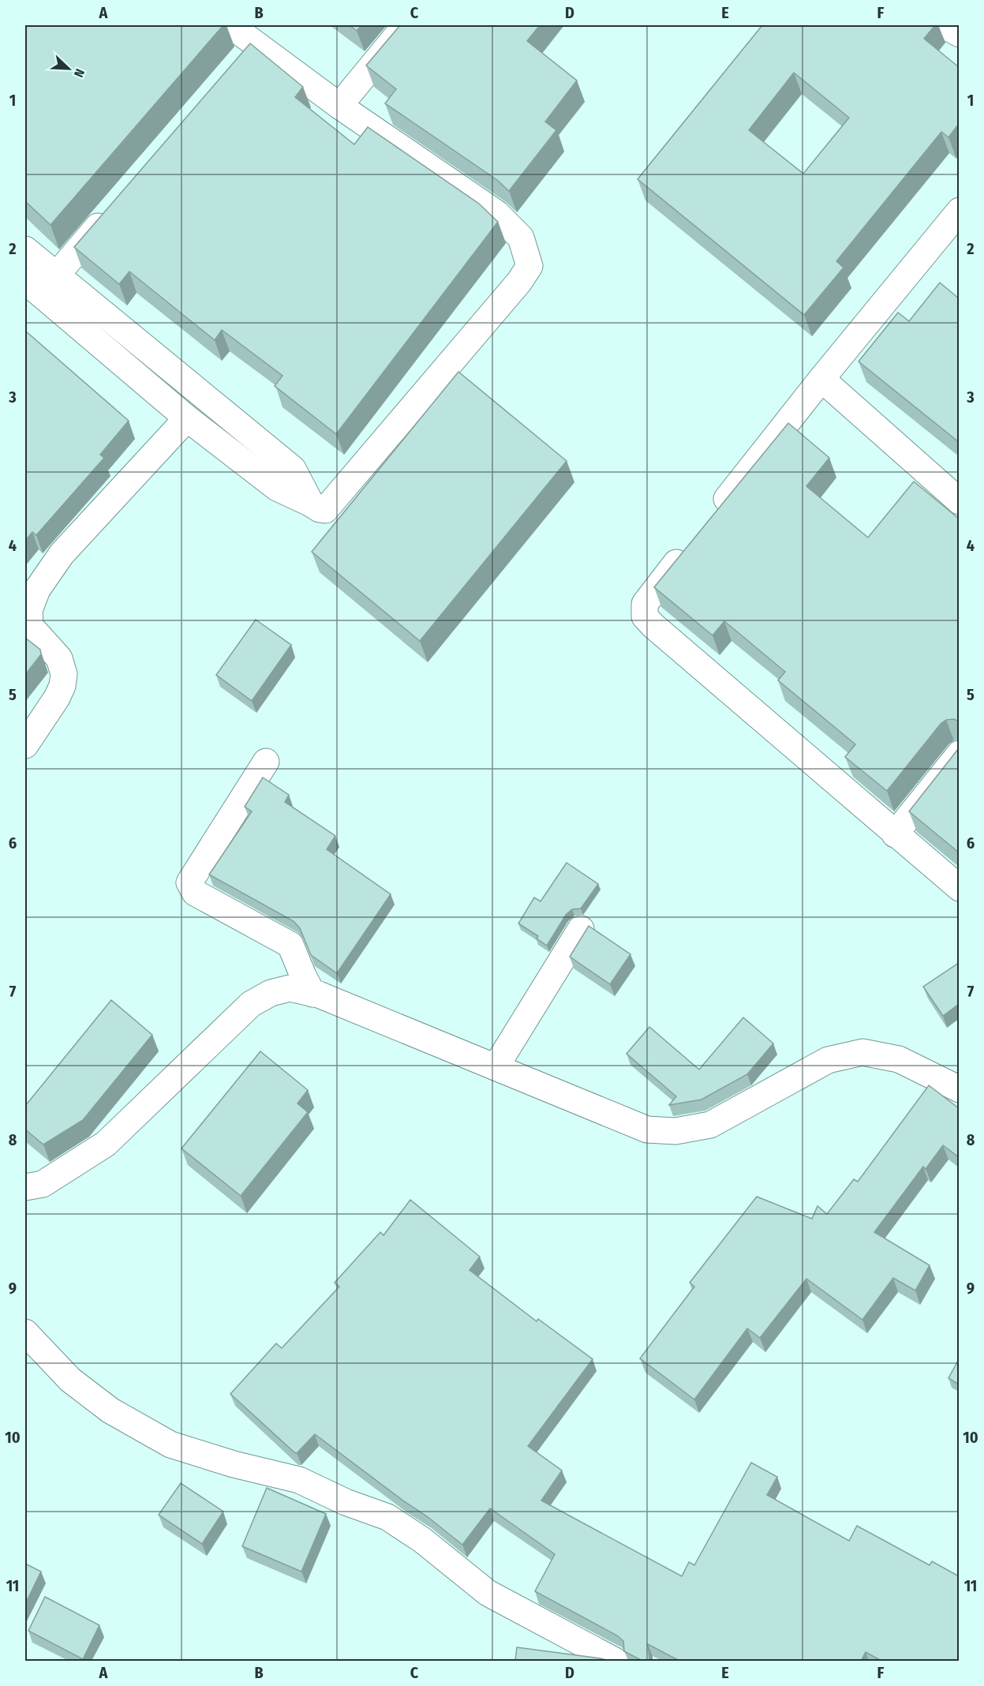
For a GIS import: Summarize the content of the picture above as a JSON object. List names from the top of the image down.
{
  "north": "bottom right",
  "grid": {
    "columns": [
      "A",
      "B",
      "C",
      "D",
      "E",
      "F"
    ],
    "rows": [
      "1",
      "2",
      "3",
      "4",
      "5",
      "6",
      "7",
      "8",
      "9",
      "10",
      "11"
    ]
  }
}
